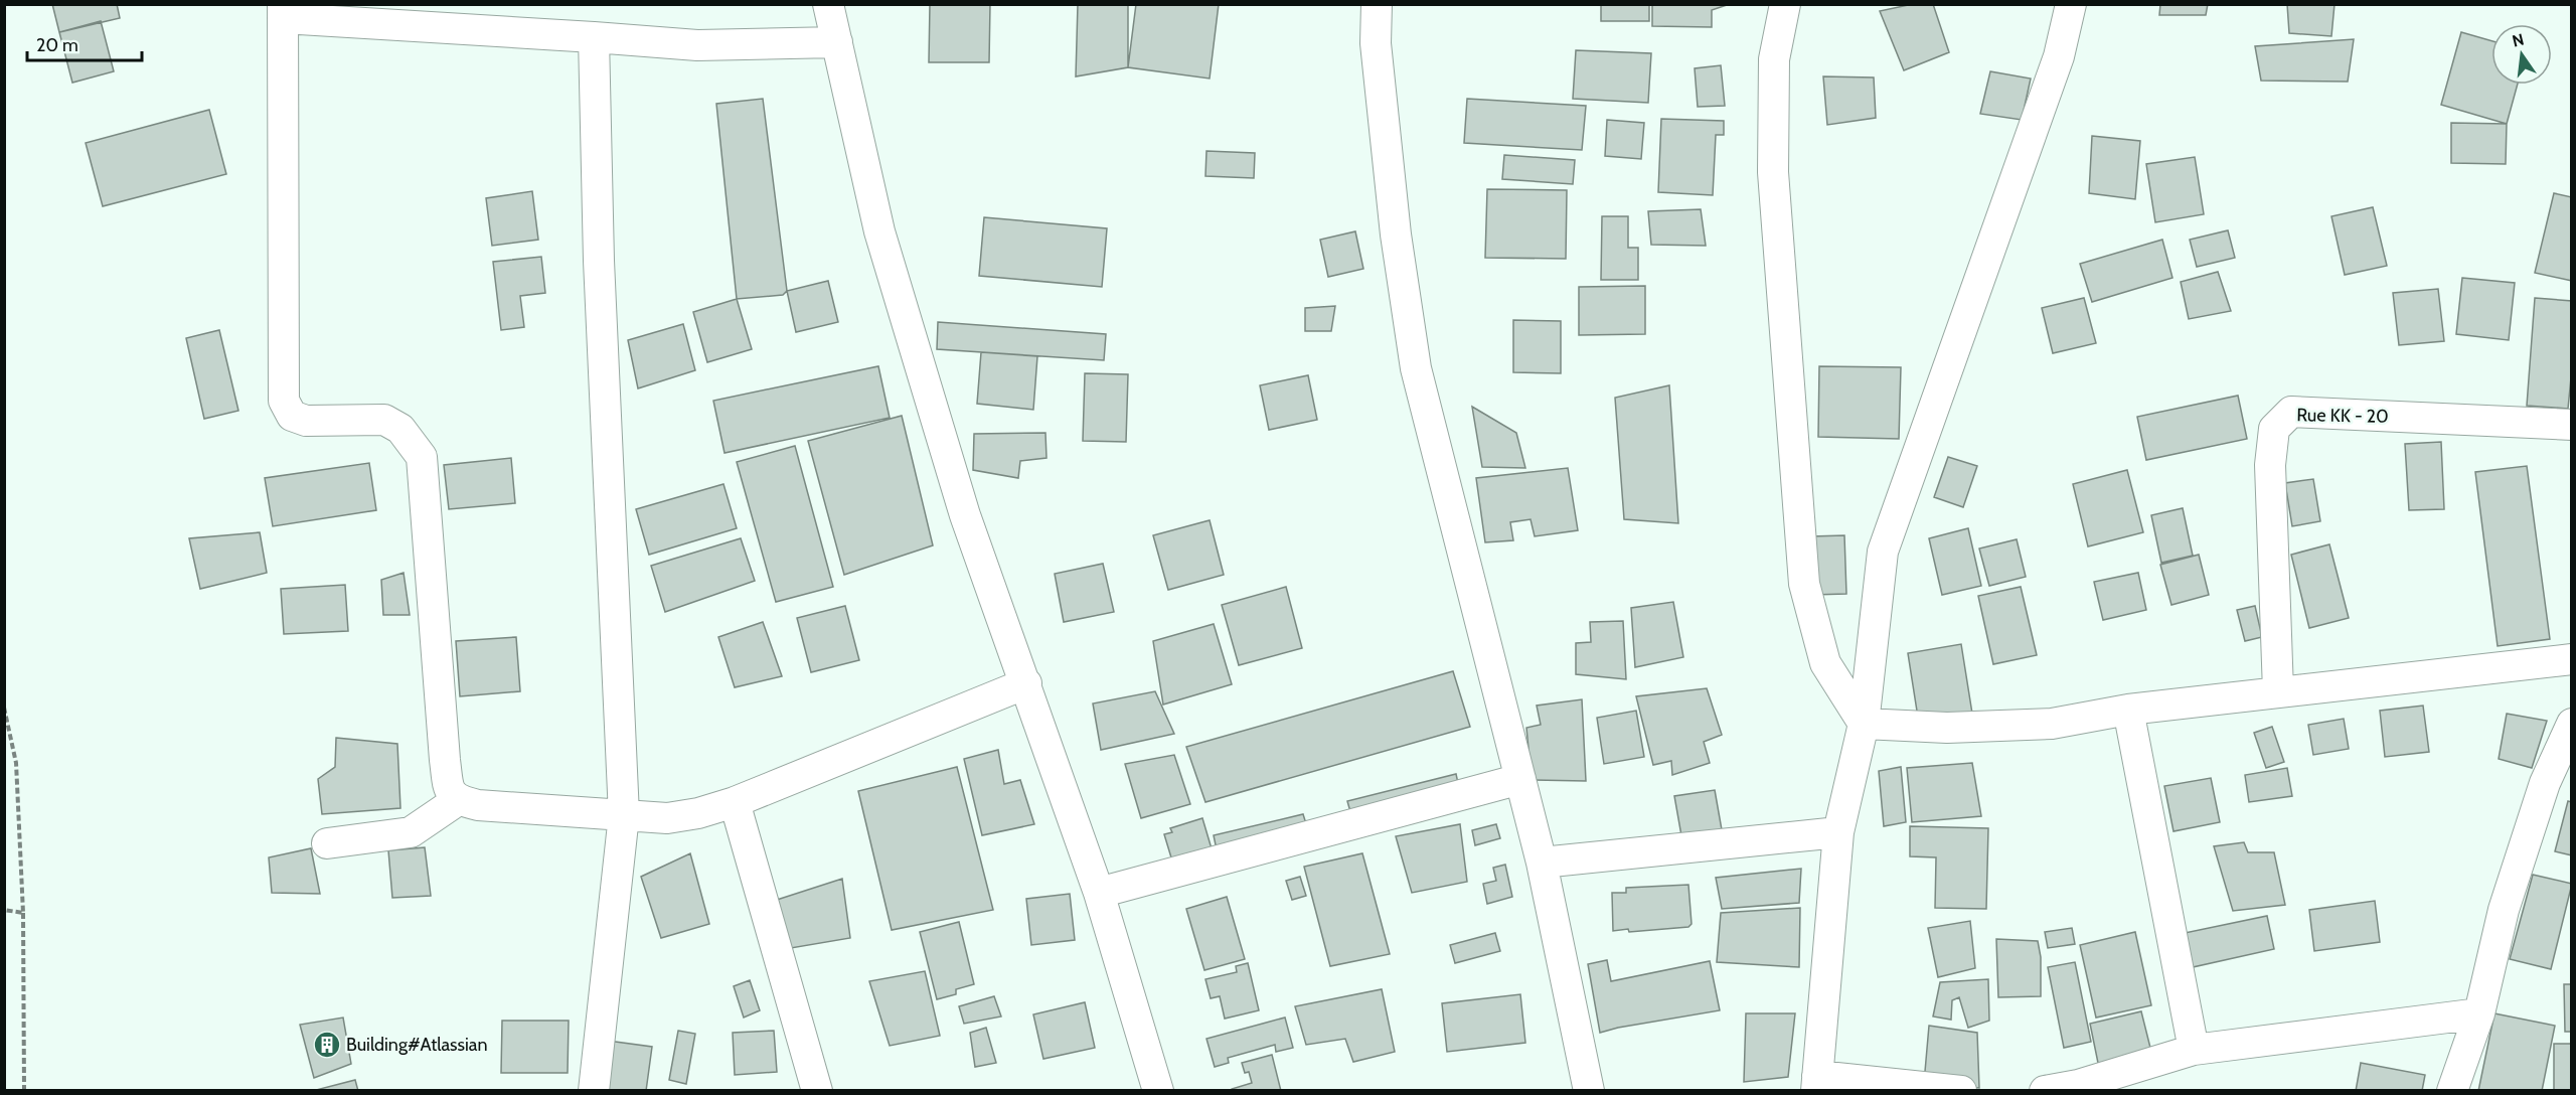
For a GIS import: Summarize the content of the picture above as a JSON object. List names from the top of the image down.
{
  "streets": {
    "street": ["Rue KK - 20"]
  },
  "places": {
    "building": ["Building#Atlassian"]
  },
  "scale_bar": "20 m",
  "north": "top"
}
